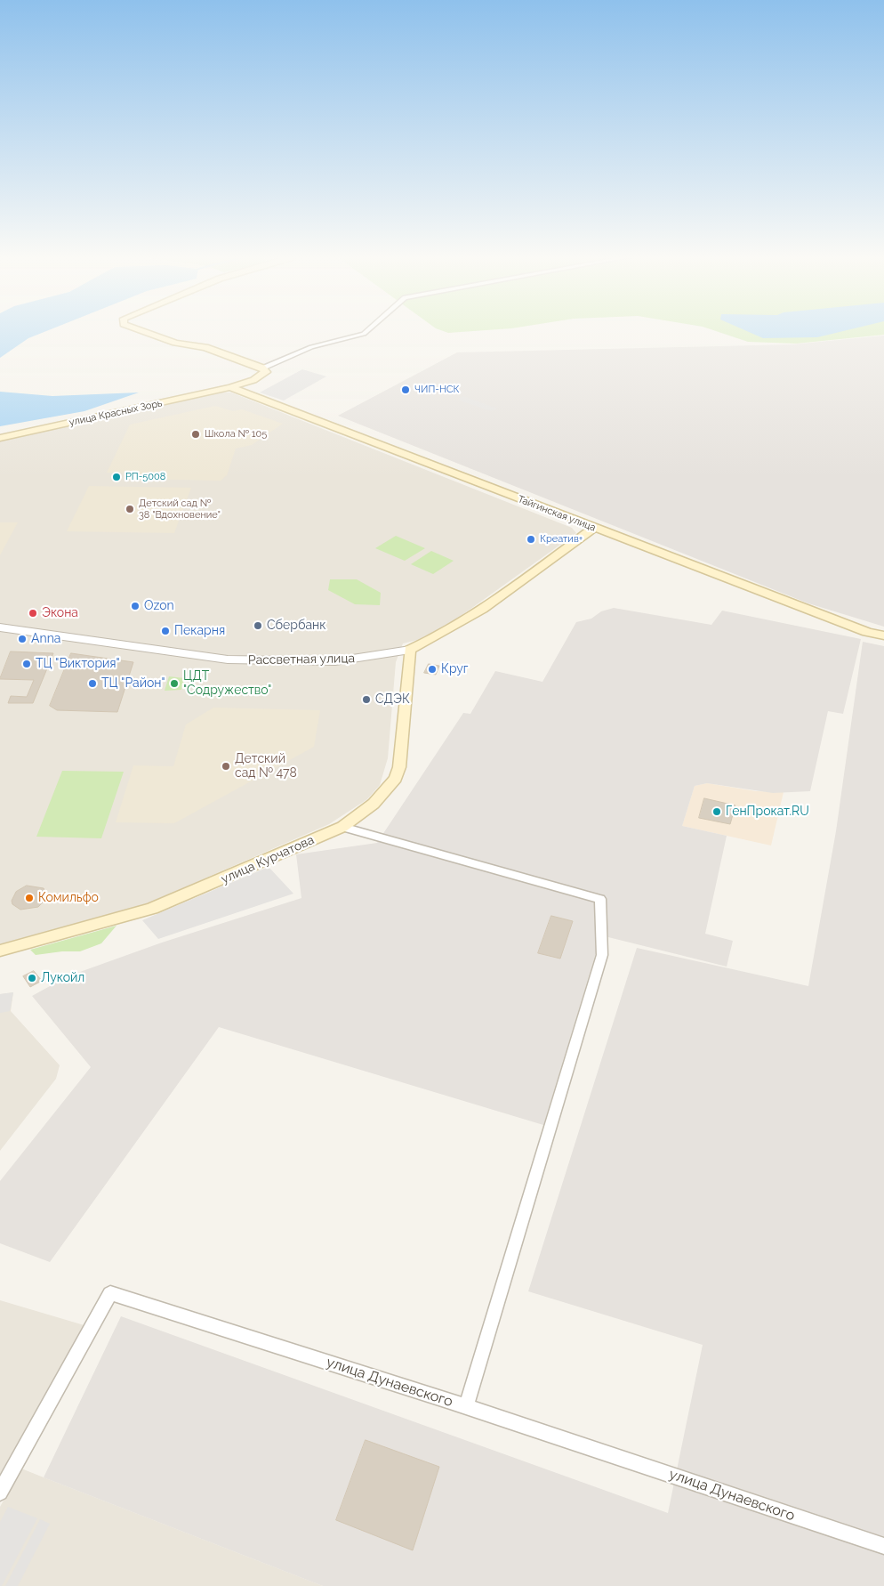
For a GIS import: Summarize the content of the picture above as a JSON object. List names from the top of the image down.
{
  "streets": {
    "main road": [
      "улица Красных Зорь",
      "Тайгинская улица",
      "Рассветная улица",
      "улица Курчатова"
    ],
    "street": ["улица Дунаевского"]
  },
  "crossings": [
    ["улица Красных Зорь", "Тайгинская улица"],
    ["Тайгинская улица", "Рассветная улица"],
    ["Рассветная улица", "улица Курчатова"]
  ],
  "places": [
    "ЧИП-НСК",
    "Школа № 105",
    "РП-5008",
    "Детский сад № 38 \"Вдохновение\"",
    "Креатив+",
    "Ozon",
    "Экона",
    "Сбербанк",
    "Пекарня",
    "Anna",
    "ТЦ \"Виктория\"",
    "Круг",
    "ТЦ \"Район\"",
    "ЦДТ \"Содружество\"",
    "СДЭК",
    "Детский сад № 478",
    "ГенПрокат.RU",
    "Комильфо",
    "Лукойл"
  ]
}
